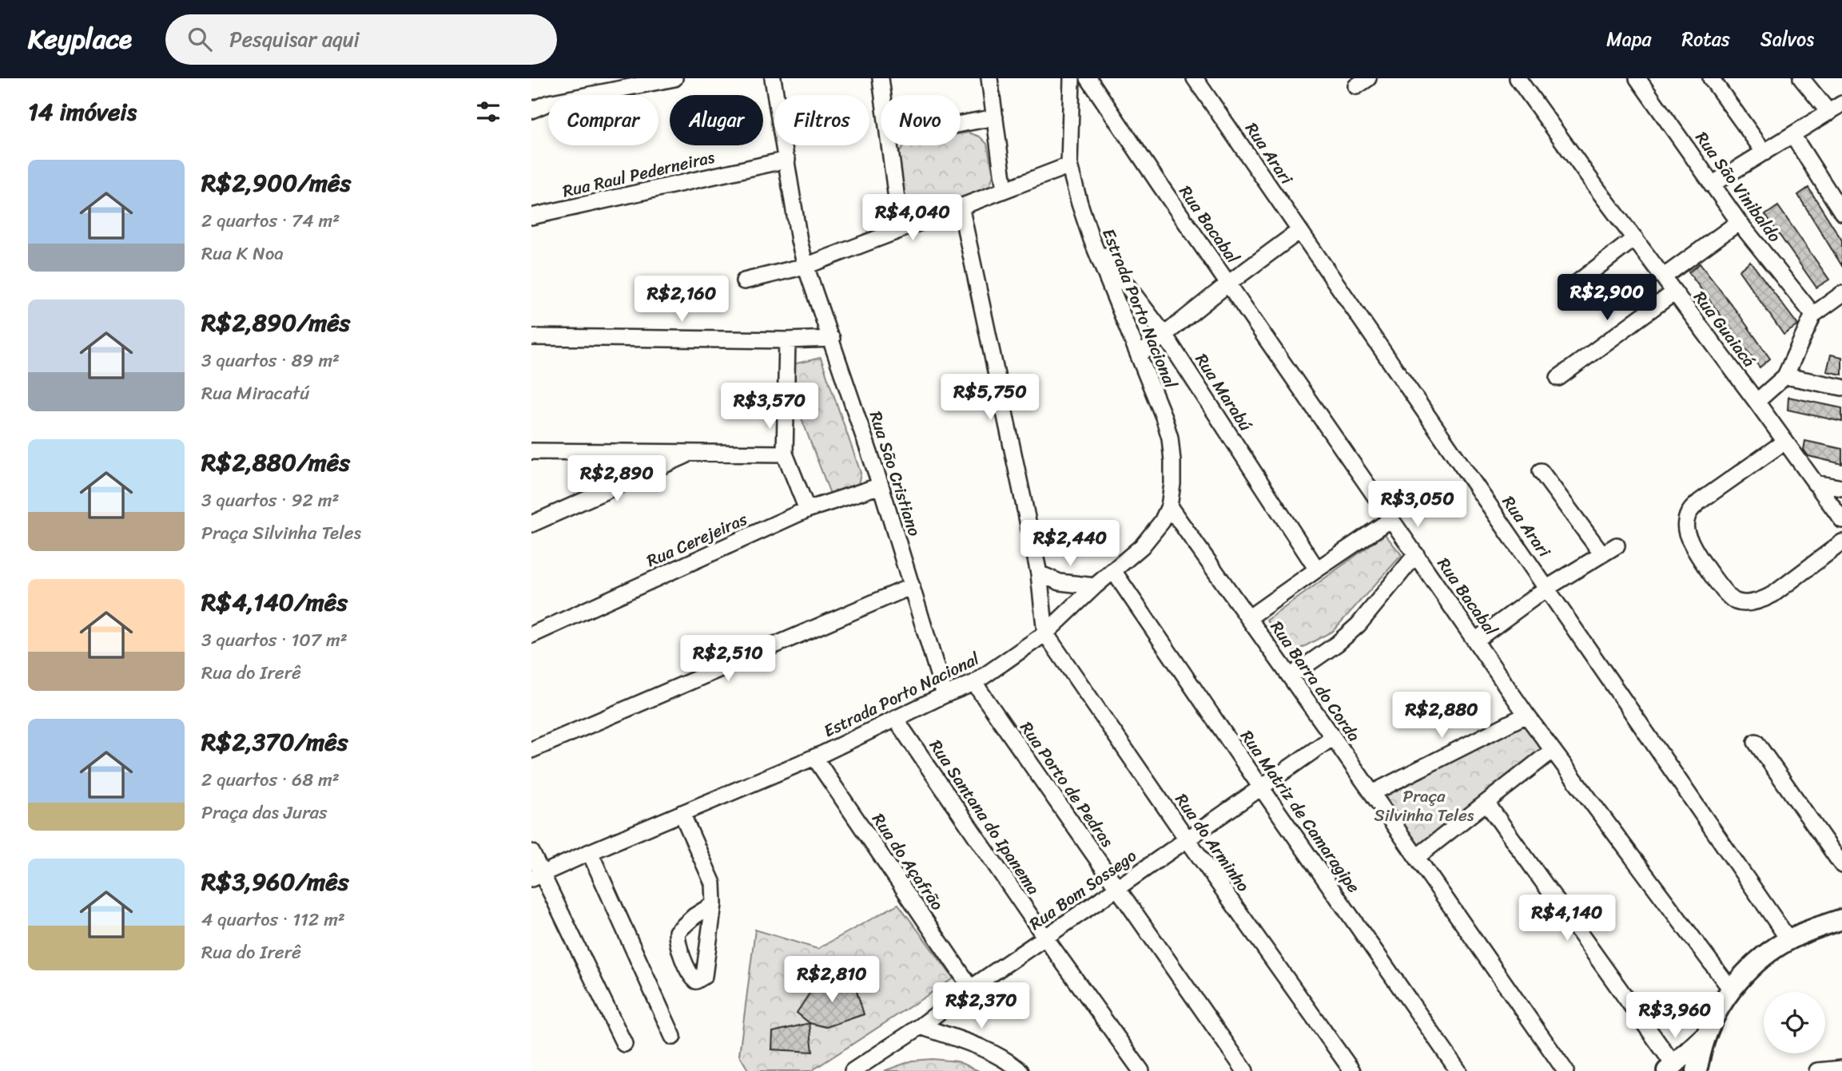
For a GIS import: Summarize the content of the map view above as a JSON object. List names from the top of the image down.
{
  "streets": {
    "street": [
      "Rua Arari",
      "Rua Raul Pederneiras",
      "Rua São Vinibaldo",
      "Rua Bacabal",
      "Estrada Porto Nacional",
      "Rua Guaiacá",
      "Rua Marabú",
      "Rua São Cristiano",
      "Rua Cerejeiras",
      "Rua Barra do Corda",
      "Rua Porto de Pedras",
      "Rua Matriz de Camaragipe",
      "Rua Santana do Ipanema",
      "Rua do Arminho",
      "Rua do Açafrão",
      "Rua Bom Sossego"
    ]
  },
  "crossings": [
    ["Rua Raul Pederneiras", "Rua São Cristiano"],
    ["Estrada Porto Nacional", "Rua Marabú"],
    ["Estrada Porto Nacional", "Rua São Cristiano"],
    ["Estrada Porto Nacional", "Rua Barra do Corda"],
    ["Estrada Porto Nacional", "Rua Porto de Pedras"],
    ["Estrada Porto Nacional", "Rua Matriz de Camaragipe"],
    ["Estrada Porto Nacional", "Rua Santana do Ipanema"],
    ["Estrada Porto Nacional", "Rua do Arminho"],
    ["Estrada Porto Nacional", "Rua do Açafrão"],
    ["Rua São Cristiano", "Rua Cerejeiras"],
    ["Rua Barra do Corda", "Rua Bom Sossego"],
    ["Rua Porto de Pedras", "Rua Bom Sossego"],
    ["Rua Matriz de Camaragipe", "Rua Bom Sossego"],
    ["Rua Santana do Ipanema", "Rua Bom Sossego"],
    ["Rua do Arminho", "Rua Bom Sossego"],
    ["Rua do Açafrão", "Rua Bom Sossego"]
  ],
  "parks": ["Praça Silvinha Teles"],
  "page": {
    "header": "Keyplace",
    "search": "Pesquisar aqui",
    "nav": ["Mapa", "Rotas", "Salvos"],
    "heading": "14 imóveis",
    "chip": [
      "Comprar",
      "Alugar",
      "Filtros",
      "Novo"
    ],
    "list": [
      {
        "name": "R$2,900/mês",
        "note": "2 quartos · 74 m² · Rua K Noa"
      },
      {
        "name": "R$2,890/mês",
        "note": "3 quartos · 89 m² · Rua Miracatú"
      },
      {
        "name": "R$2,880/mês",
        "note": "3 quartos · 92 m² · Praça Silvinha Teles"
      },
      {
        "name": "R$4,140/mês",
        "note": "3 quartos · 107 m² · Rua do Irerê"
      },
      {
        "name": "R$2,370/mês",
        "note": "2 quartos · 68 m² · Praça das Juras"
      },
      {
        "name": "R$3,960/mês",
        "note": "4 quartos · 112 m² · Rua do Irerê"
      }
    ],
    "price": [
      "R$4,040",
      "R$2,900",
      "R$2,160",
      "R$5,750",
      "R$3,570",
      "R$2,890",
      "R$3,050",
      "R$2,440",
      "R$2,510",
      "R$2,880",
      "R$4,140",
      "R$2,810",
      "R$2,370",
      "R$3,960"
    ]
  }
}
